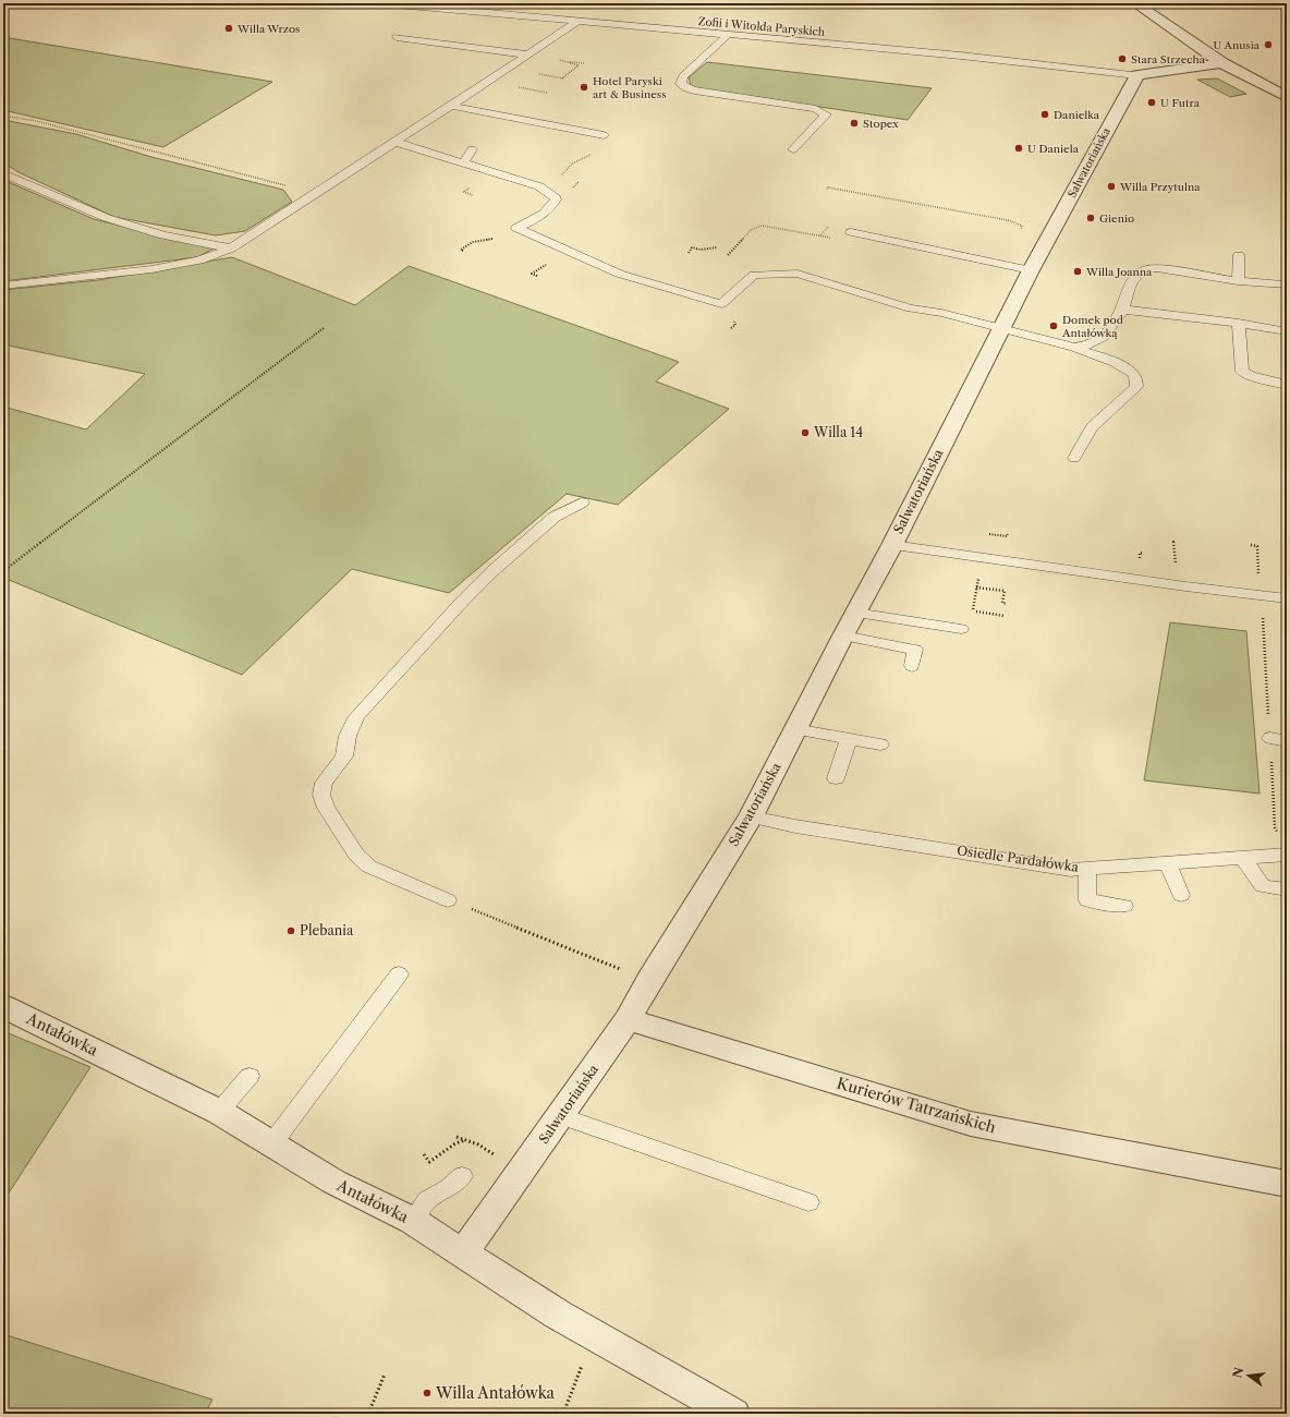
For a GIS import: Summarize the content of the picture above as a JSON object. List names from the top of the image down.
{
  "streets": {
    "street": ["Salwatoriańska", "Antałówka", "Kurierów Tatrzańskich"],
    "lane": ["Zofii i Witolda Paryskich", "Osiedle Pardałówka"]
  },
  "crossings": [
    ["Zofii i Witolda Paryskich", "Salwatoriańska"],
    ["Salwatoriańska", "Osiedle Pardałówka"],
    ["Salwatoriańska", "Antałówka"],
    ["Salwatoriańska", "Kurierów Tatrzańskich"]
  ],
  "places": [
    "Willa Wrzos",
    "U Anusia",
    "Stara Strzecha",
    "Hotel Paryski art & Business",
    "U Futra",
    "Danielka",
    "Stopex",
    "U Daniela",
    "Willa Przytulna",
    "Gienio",
    "Willa Joanna",
    "Domek pod Antałówką",
    "Willa 14",
    "Plebania",
    "Willa Antałówka"
  ],
  "north": "left"
}
